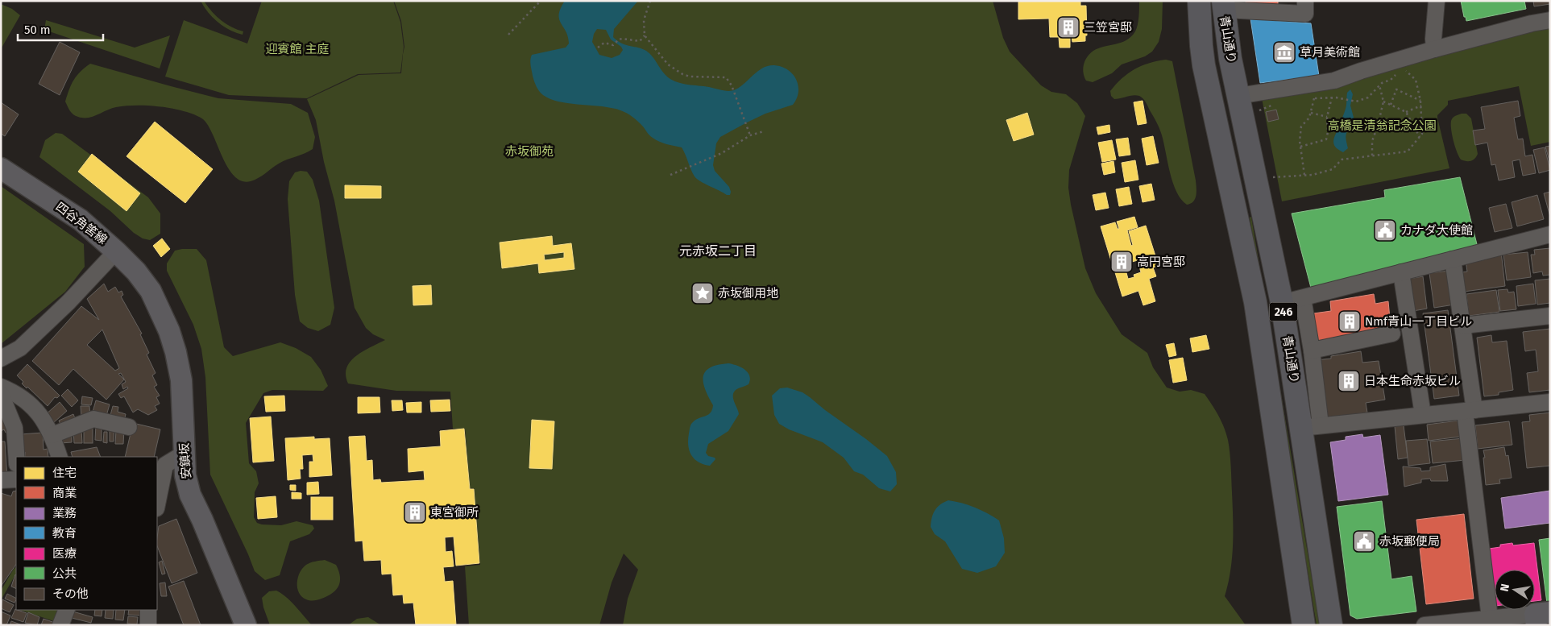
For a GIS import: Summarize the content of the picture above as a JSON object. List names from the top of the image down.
{
  "streets": {
    "highway": ["青山通り", "246"],
    "main road": ["四谷角筈線", "安鎮坂"]
  },
  "crossings": [
    ["四谷角筈線", "安鎮坂"]
  ],
  "districts": ["元赤坂二丁目"],
  "parks": ["迎賓館 主庭", "高橋是清翁記念公園", "赤坂御苑"],
  "places": {
    "building": [
      "三笠宮邸",
      "高円宮邸",
      "Nmf青山一丁目ビル",
      "日本生命赤坂ビル",
      "東宮御所"
    ],
    "museum": ["草月美術館"],
    "public building": ["カナダ大使館", "赤坂郵便局"],
    "place": ["赤坂御用地"]
  },
  "legend": [
    "住宅",
    "商業",
    "業務",
    "教育",
    "医療",
    "公共",
    "その他"
  ],
  "scale_bar": "50 m",
  "north": "left"
}
